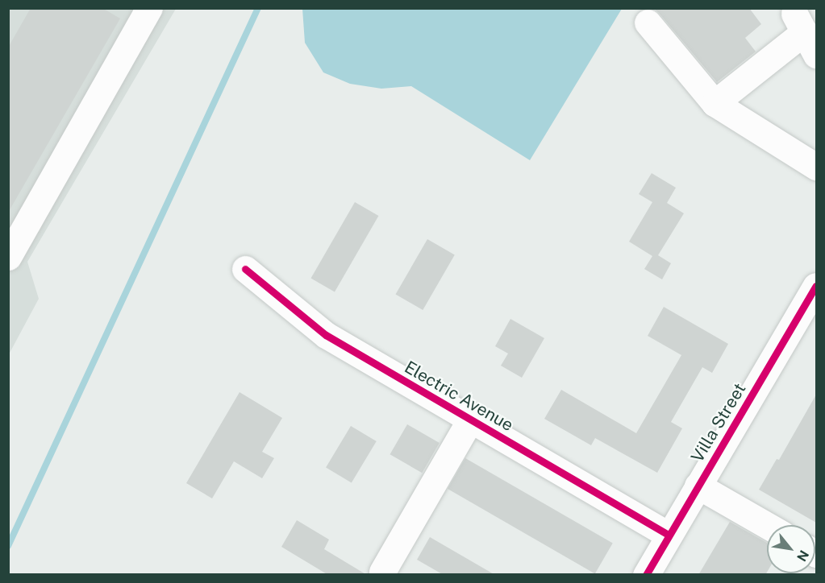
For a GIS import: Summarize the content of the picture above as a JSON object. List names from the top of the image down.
{
  "streets": {
    "street": ["Electric Avenue", "Villa Street"]
  },
  "crossings": [
    ["Electric Avenue", "Villa Street"]
  ],
  "north": "bottom right"
}
